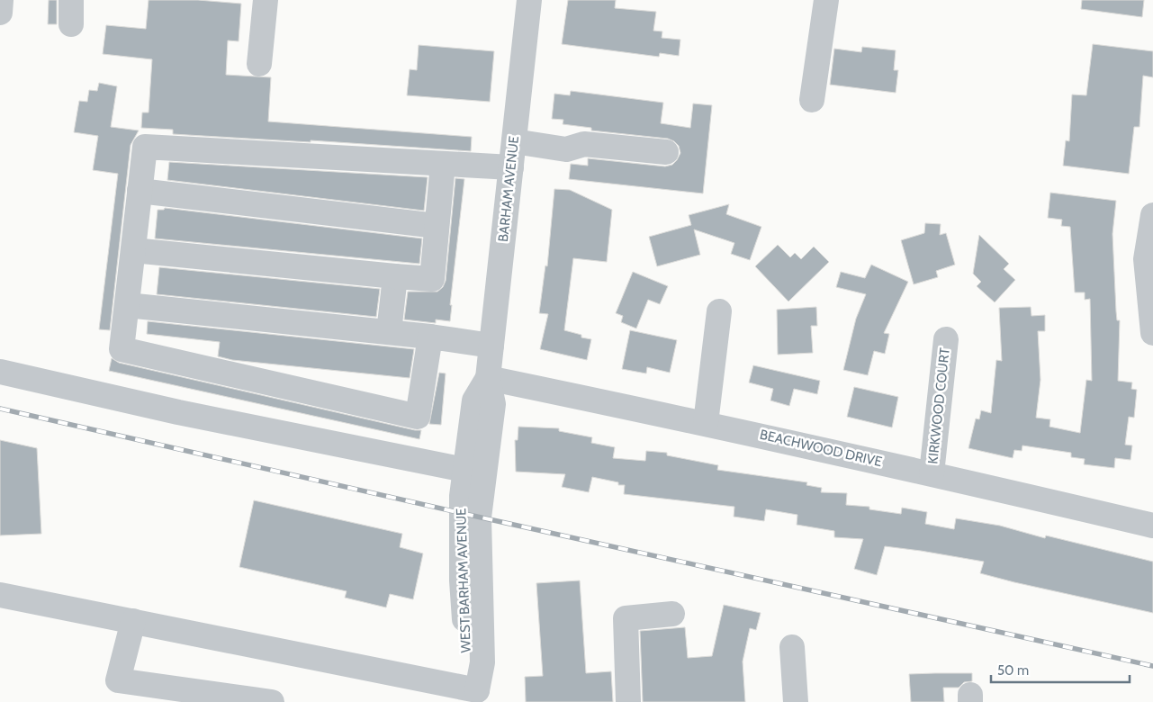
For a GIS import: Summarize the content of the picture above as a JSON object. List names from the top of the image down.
{
  "streets": {
    "street": [
      "BARHAM AVENUE",
      "KIRKWOOD COURT",
      "BEACHWOOD DRIVE",
      "WEST BARHAM AVENUE"
    ]
  },
  "crossings": [
    ["BARHAM AVENUE", "BEACHWOOD DRIVE"],
    ["BARHAM AVENUE", "WEST BARHAM AVENUE"],
    ["KIRKWOOD COURT", "BEACHWOOD DRIVE"]
  ],
  "scale_bar": "50 m"
}
